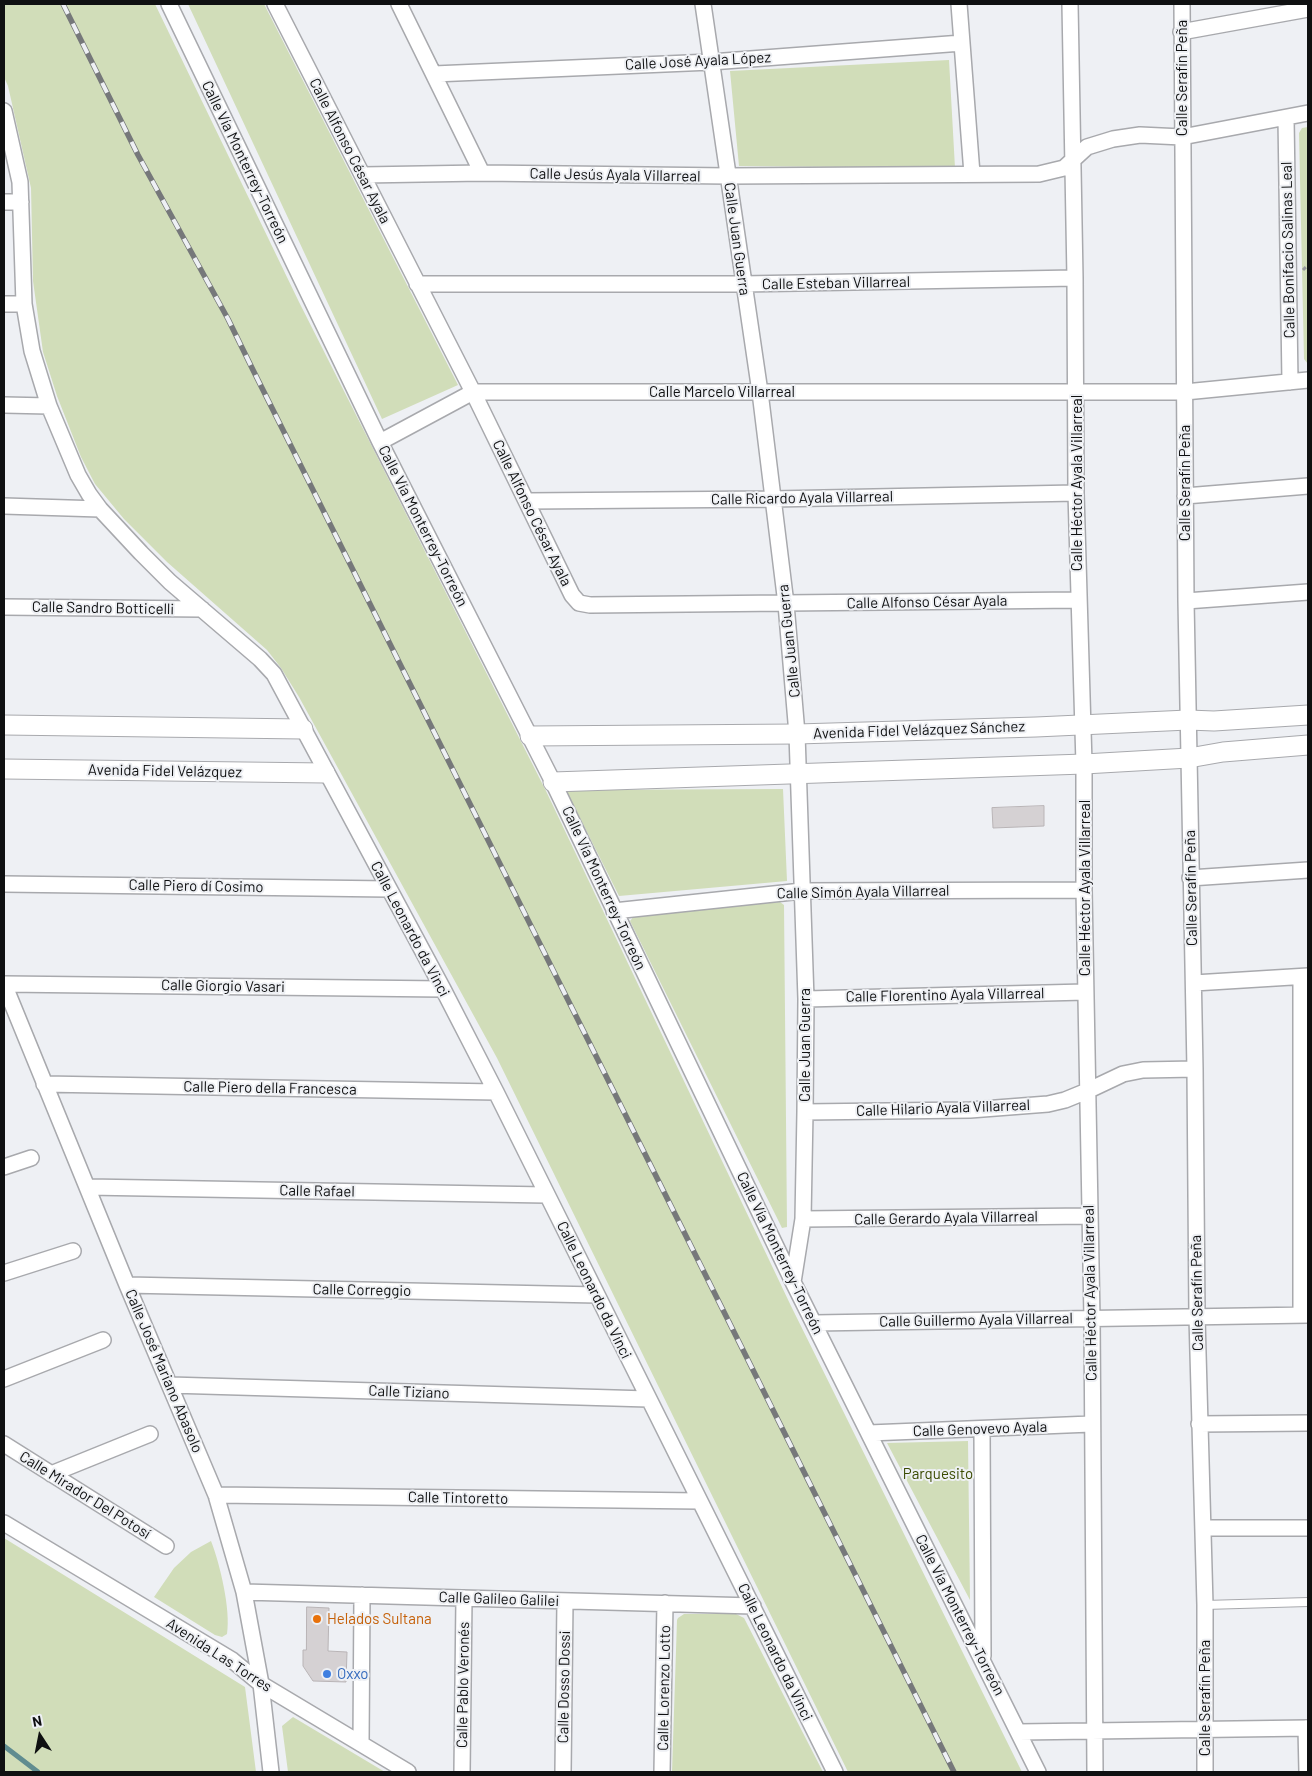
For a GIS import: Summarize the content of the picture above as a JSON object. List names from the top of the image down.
{
  "streets": {
    "street": [
      "Calle José Ayala López",
      "Calle Serafín Peña",
      "Calle Alfonso César Ayala",
      "Calle Vía Monterrey-Torreón",
      "Calle Jesús Ayala Villarreal",
      "Calle Juan Guerra",
      "Calle Bonifacio Salinas Leal",
      "Calle Esteban Villarreal",
      "Calle Marcelo Villarreal",
      "Calle Héctor Ayala Villarreal",
      "Calle Ricardo Ayala Villarreal",
      "Calle Sandro Botticelli",
      "Avenida Fidel Velázquez Sánchez",
      "Avenida Fidel Velázquez",
      "Calle Piero dí Cosimo",
      "Calle Simón Ayala Villarreal",
      "Calle Leonardo da Vinci",
      "Calle Giorgio Vasari",
      "Calle Florentino Ayala Villarreal",
      "Calle Piero della Francesca",
      "Calle Hilario Ayala Villarreal",
      "Calle Rafael",
      "Calle Gerardo Ayala Villarreal",
      "Calle Correggio",
      "Calle Guillermo Ayala Villarreal",
      "Calle José Mariano Abasolo",
      "Calle Tiziano",
      "Calle Genovevo Ayala",
      "Calle Mirador Del Potosí",
      "Calle Tintoretto",
      "Calle Galileo Galilei",
      "Avenida Las Torres",
      "Calle Pablo Veronés",
      "Calle Dosso Dossi",
      "Calle Lorenzo Lotto"
    ]
  },
  "crossings": [
    ["Calle José Ayala López", "Calle Juan Guerra"],
    ["Calle Serafín Peña", "Calle Jesús Ayala Villarreal"],
    ["Calle Serafín Peña", "Calle Marcelo Villarreal"],
    ["Calle Serafín Peña", "Avenida Fidel Velázquez Sánchez"],
    ["Calle Serafín Peña", "Calle Hilario Ayala Villarreal"],
    ["Calle Serafín Peña", "Calle Guillermo Ayala Villarreal"],
    ["Calle Alfonso César Ayala", "Calle Jesús Ayala Villarreal"],
    ["Calle Alfonso César Ayala", "Calle Juan Guerra"],
    ["Calle Alfonso César Ayala", "Calle Esteban Villarreal"],
    ["Calle Alfonso César Ayala", "Calle Marcelo Villarreal"],
    ["Calle Alfonso César Ayala", "Calle Héctor Ayala Villarreal"],
    ["Calle Alfonso César Ayala", "Calle Ricardo Ayala Villarreal"],
    ["Calle Vía Monterrey-Torreón", "Calle Juan Guerra"],
    ["Calle Vía Monterrey-Torreón", "Calle Marcelo Villarreal"],
    ["Calle Vía Monterrey-Torreón", "Avenida Fidel Velázquez Sánchez"],
    ["Calle Vía Monterrey-Torreón", "Calle Simón Ayala Villarreal"],
    ["Calle Vía Monterrey-Torreón", "Calle Guillermo Ayala Villarreal"],
    ["Calle Vía Monterrey-Torreón", "Calle Genovevo Ayala"],
    ["Calle Jesús Ayala Villarreal", "Calle Juan Guerra"],
    ["Calle Jesús Ayala Villarreal", "Calle Bonifacio Salinas Leal"],
    ["Calle Jesús Ayala Villarreal", "Calle Héctor Ayala Villarreal"],
    ["Calle Juan Guerra", "Calle Esteban Villarreal"],
    ["Calle Juan Guerra", "Calle Marcelo Villarreal"],
    ["Calle Juan Guerra", "Calle Ricardo Ayala Villarreal"],
    ["Calle Juan Guerra", "Avenida Fidel Velázquez Sánchez"],
    ["Calle Juan Guerra", "Calle Simón Ayala Villarreal"],
    ["Calle Juan Guerra", "Calle Florentino Ayala Villarreal"],
    ["Calle Juan Guerra", "Calle Hilario Ayala Villarreal"],
    ["Calle Juan Guerra", "Calle Gerardo Ayala Villarreal"],
    ["Calle Bonifacio Salinas Leal", "Calle Marcelo Villarreal"],
    ["Calle Esteban Villarreal", "Calle Héctor Ayala Villarreal"],
    ["Calle Marcelo Villarreal", "Calle Héctor Ayala Villarreal"],
    ["Calle Héctor Ayala Villarreal", "Calle Ricardo Ayala Villarreal"],
    ["Calle Héctor Ayala Villarreal", "Avenida Fidel Velázquez Sánchez"],
    ["Calle Héctor Ayala Villarreal", "Calle Simón Ayala Villarreal"],
    ["Calle Héctor Ayala Villarreal", "Calle Florentino Ayala Villarreal"],
    ["Calle Héctor Ayala Villarreal", "Calle Hilario Ayala Villarreal"],
    ["Calle Héctor Ayala Villarreal", "Calle Gerardo Ayala Villarreal"],
    ["Calle Héctor Ayala Villarreal", "Calle Guillermo Ayala Villarreal"],
    ["Calle Héctor Ayala Villarreal", "Calle Genovevo Ayala"],
    ["Calle Sandro Botticelli", "Calle Leonardo da Vinci"],
    ["Avenida Fidel Velázquez", "Calle Leonardo da Vinci"],
    ["Calle Piero dí Cosimo", "Calle Leonardo da Vinci"],
    ["Calle Leonardo da Vinci", "Calle Giorgio Vasari"],
    ["Calle Leonardo da Vinci", "Calle Piero della Francesca"],
    ["Calle Leonardo da Vinci", "Calle Rafael"],
    ["Calle Leonardo da Vinci", "Calle Correggio"],
    ["Calle Leonardo da Vinci", "Calle Tiziano"],
    ["Calle Leonardo da Vinci", "Calle Tintoretto"],
    ["Calle Leonardo da Vinci", "Calle Galileo Galilei"],
    ["Calle Giorgio Vasari", "Calle José Mariano Abasolo"],
    ["Calle Piero della Francesca", "Calle José Mariano Abasolo"],
    ["Calle Rafael", "Calle José Mariano Abasolo"],
    ["Calle Correggio", "Calle José Mariano Abasolo"],
    ["Calle José Mariano Abasolo", "Calle Tiziano"],
    ["Calle José Mariano Abasolo", "Calle Tintoretto"],
    ["Calle José Mariano Abasolo", "Calle Galileo Galilei"],
    ["Calle José Mariano Abasolo", "Avenida Las Torres"],
    ["Calle Galileo Galilei", "Calle Pablo Veronés"],
    ["Calle Galileo Galilei", "Calle Dosso Dossi"],
    ["Calle Galileo Galilei", "Calle Lorenzo Lotto"]
  ],
  "parks": ["Parquesito"],
  "places": ["Helados Sultana", "Oxxo"],
  "north": "top"
}
